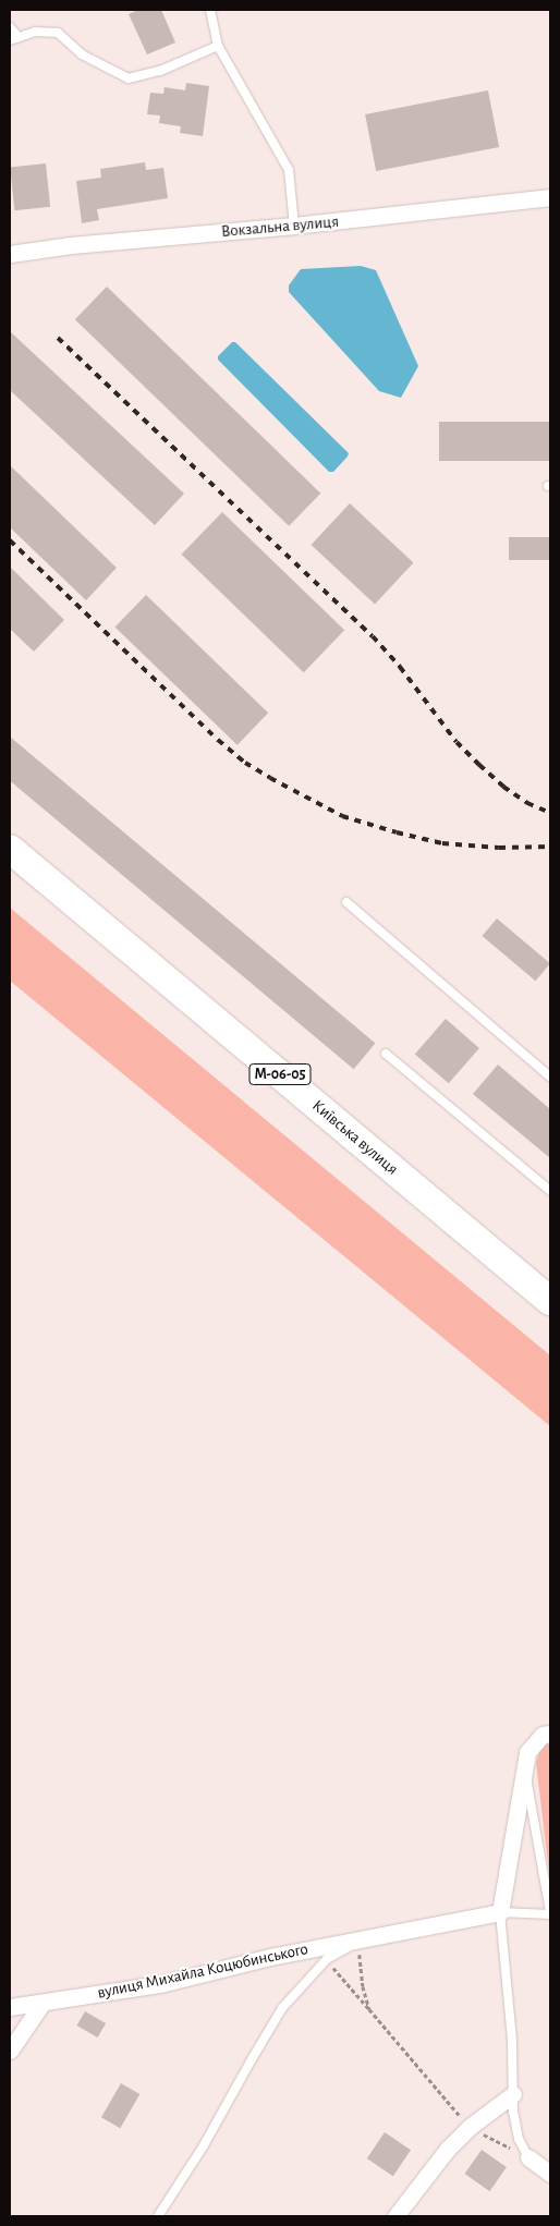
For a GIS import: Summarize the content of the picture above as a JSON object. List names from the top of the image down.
{
  "streets": {
    "highway": ["М-06-05", "Київська вулиця"],
    "street": ["Вокзальна вулиця", "вулиця Михайла Коцюбинського"]
  }
}
